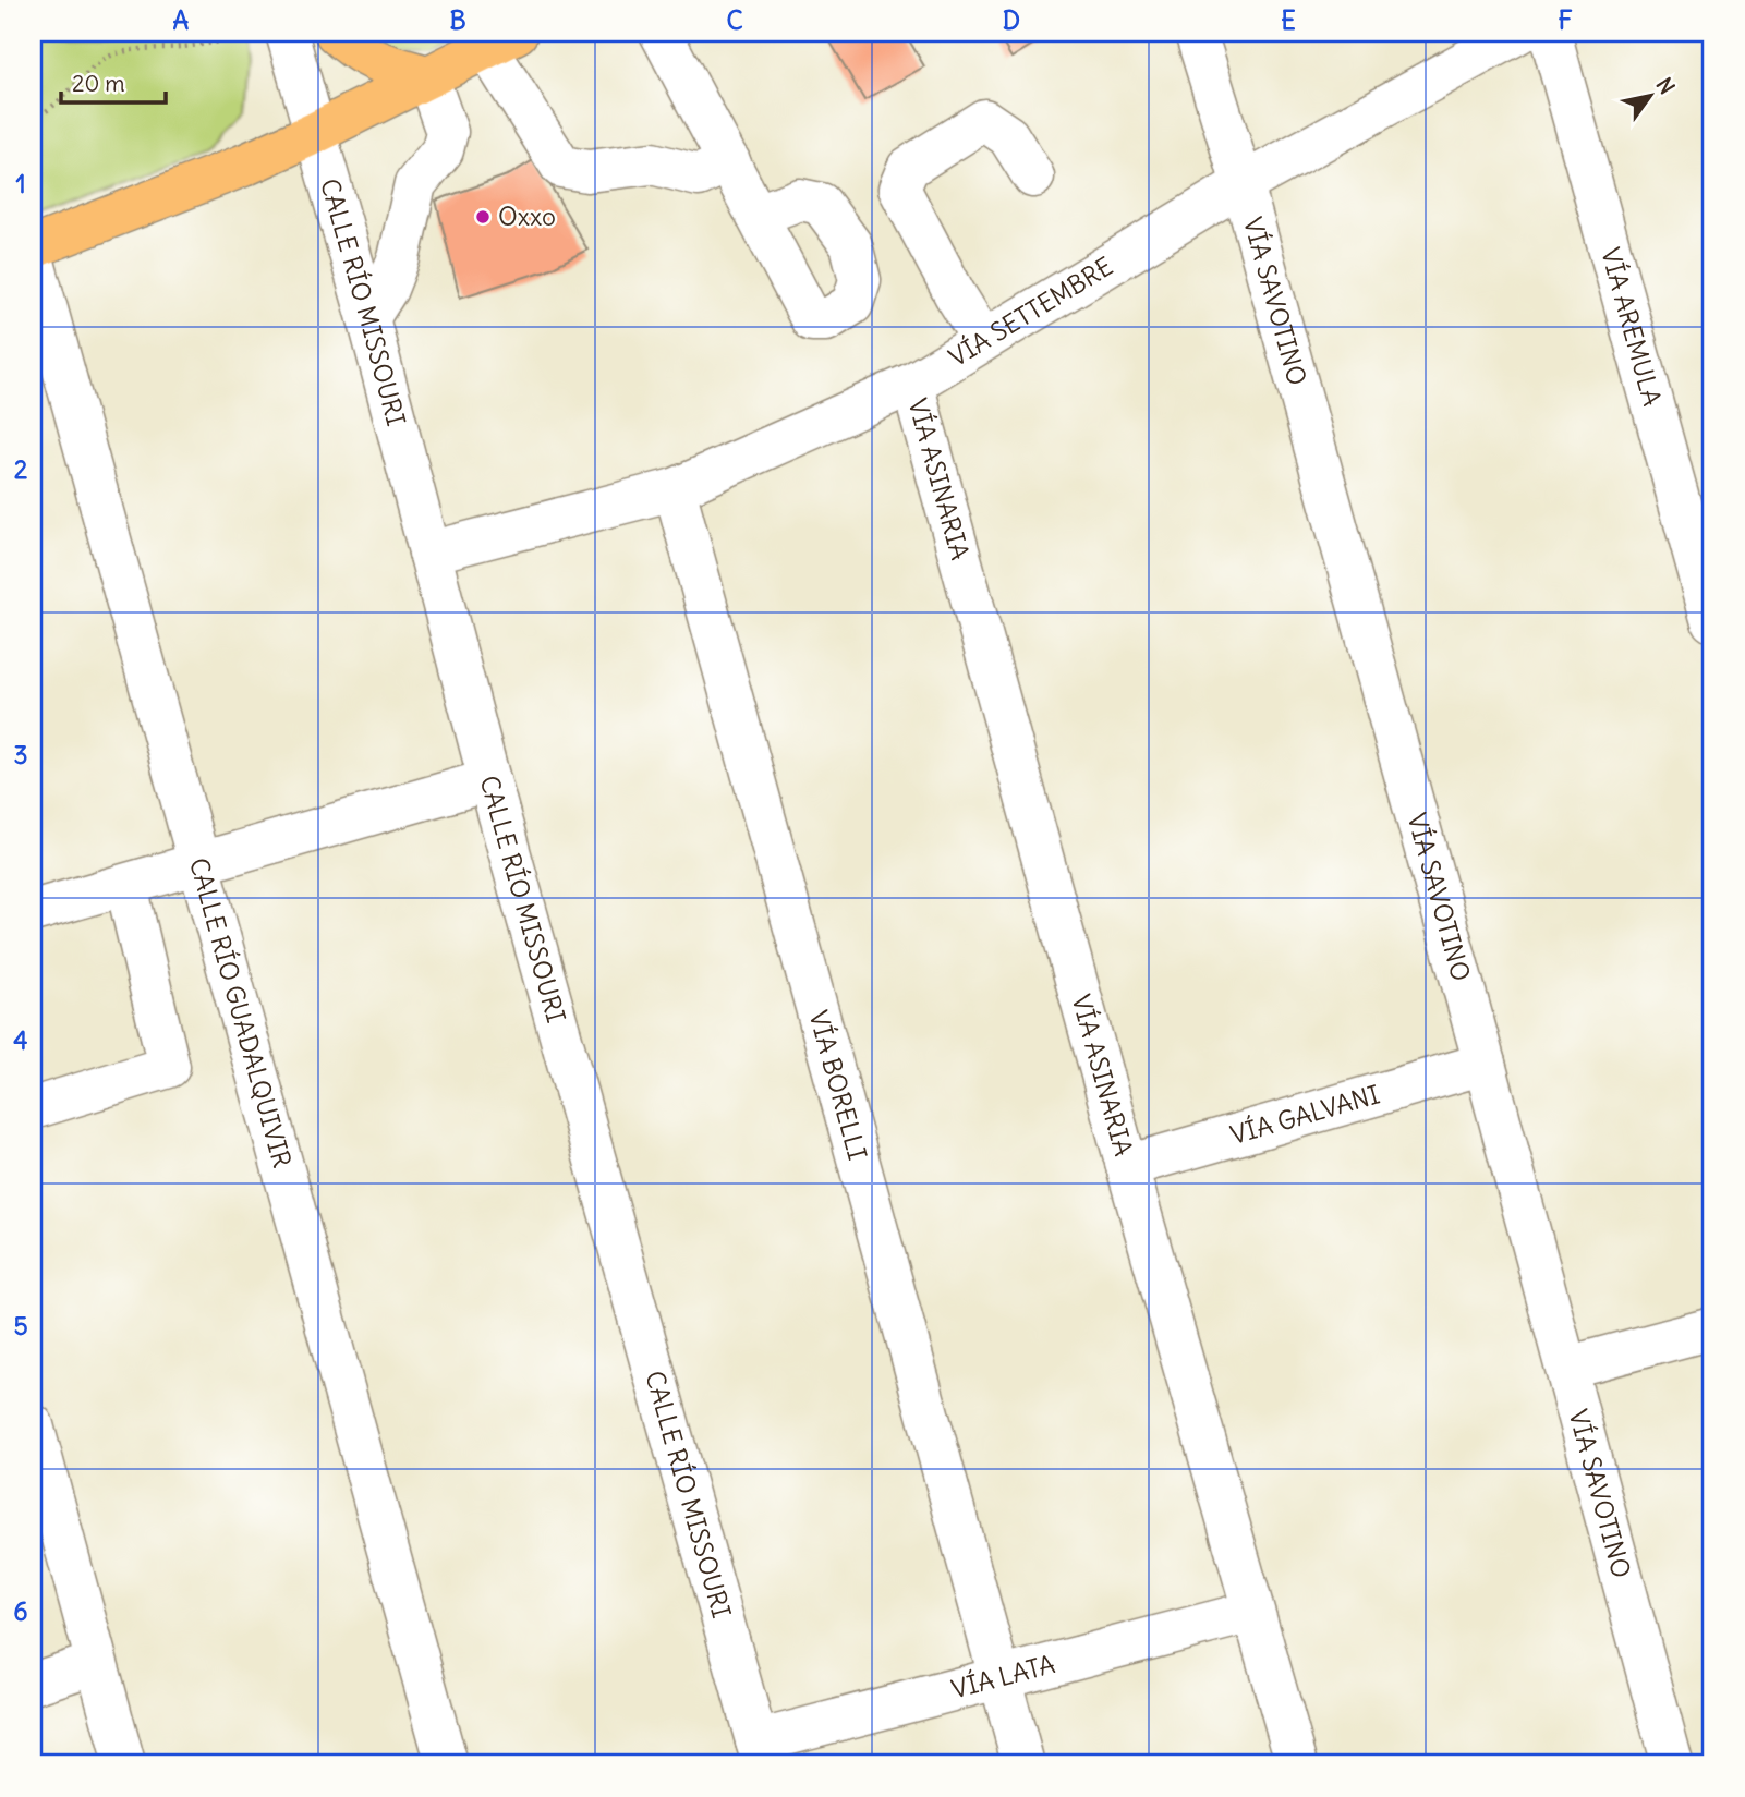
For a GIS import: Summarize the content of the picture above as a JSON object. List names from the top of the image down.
{
  "streets": {
    "street": [
      "CALLE RÍO MISSOURI",
      "VÍA SAVOTINO",
      "VÍA SETTEMBRE",
      "VÍA AREMULA",
      "VÍA ASINARIA",
      "CALLE RÍO GUADALQUIVIR",
      "VÍA BORELLI",
      "VÍA GALVANI",
      "VÍA LATA"
    ]
  },
  "crossings": [
    ["CALLE RÍO MISSOURI", "VÍA SETTEMBRE"],
    ["CALLE RÍO MISSOURI", "VÍA LATA"],
    ["VÍA SAVOTINO", "VÍA SETTEMBRE"],
    ["VÍA SAVOTINO", "VÍA GALVANI"],
    ["VÍA SETTEMBRE", "VÍA ASINARIA"],
    ["VÍA SETTEMBRE", "VÍA BORELLI"],
    ["VÍA ASINARIA", "VÍA GALVANI"],
    ["VÍA ASINARIA", "VÍA LATA"],
    ["VÍA BORELLI", "VÍA LATA"]
  ],
  "places": ["Oxxo"],
  "scale_bar": "20 m",
  "north": "top right",
  "grid": {
    "columns": [
      "A",
      "B",
      "C",
      "D",
      "E",
      "F"
    ],
    "rows": [
      "1",
      "2",
      "3",
      "4",
      "5",
      "6"
    ]
  }
}
